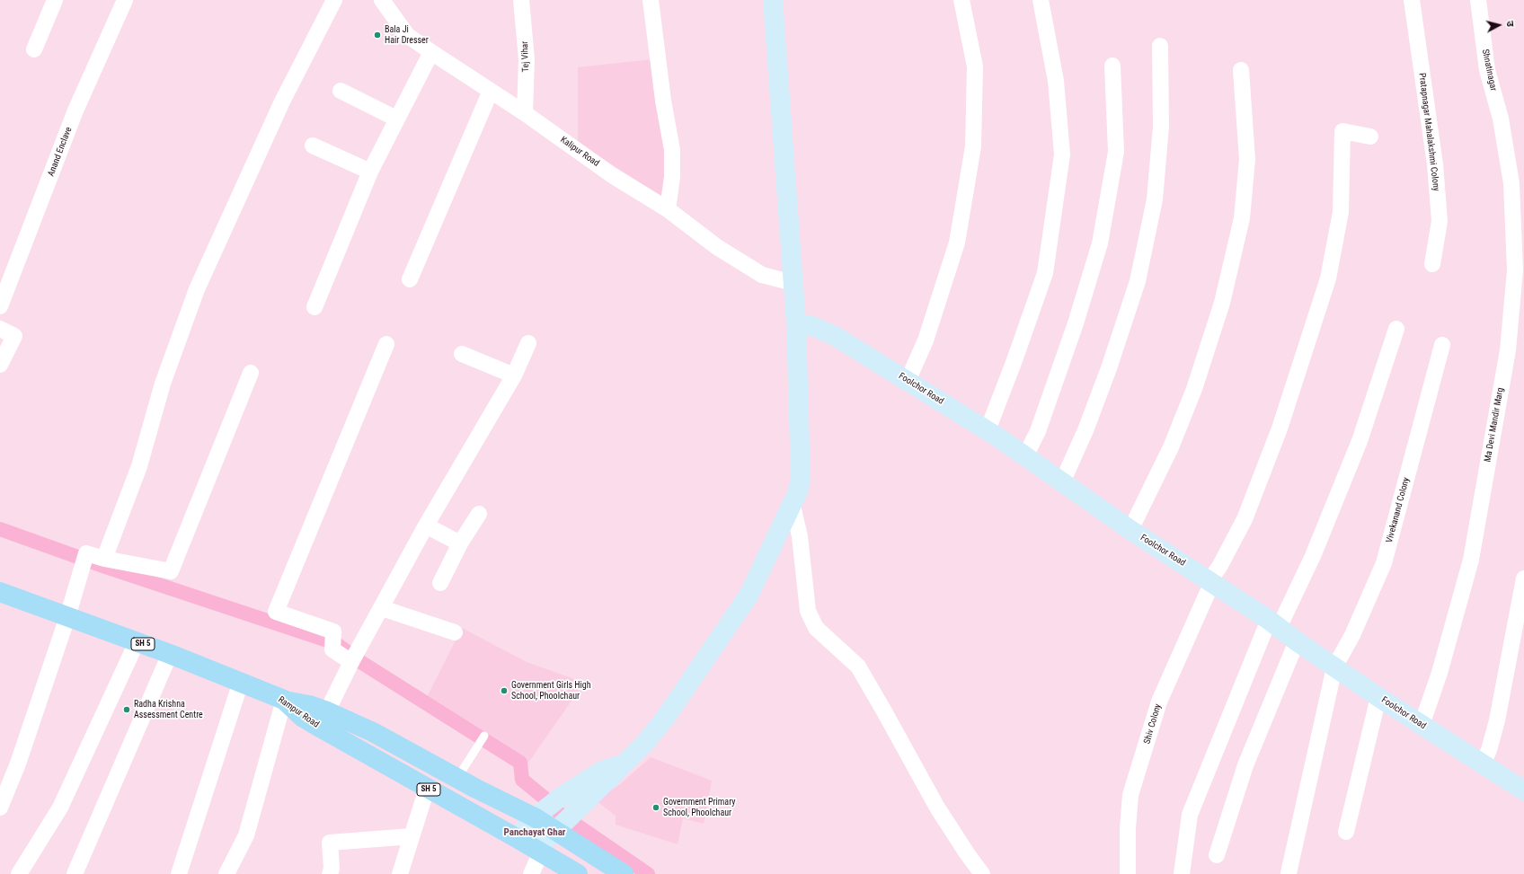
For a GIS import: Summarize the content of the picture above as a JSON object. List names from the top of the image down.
{
  "streets": {
    "main road": ["Foolchor Road", "SH 5", "Rampur Road"],
    "street": [
      "Tej Vihar",
      "Shnatinagar",
      "Pratapnagar Mahalakshmi Colony",
      "Anand Enclave",
      "Kalipur Road",
      "Ma Devi Mandir Marg",
      "Vivekanand Colony",
      "Shiv Colony"
    ]
  },
  "crossings": [
    ["Tej Vihar", "Kalipur Road"],
    ["Shnatinagar", "Ma Devi Mandir Marg"],
    ["Foolchor Road", "Ma Devi Mandir Marg"],
    ["Foolchor Road", "Vivekanand Colony"],
    ["Foolchor Road", "Shiv Colony"]
  ],
  "districts": ["Panchayat Ghar"],
  "places": [
    "Bala Ji Hair Dresser",
    "Government Girls High School, Phoolchaur",
    "Radha Krishna Assessment Centre",
    "Government Primary School, Phoolchaur"
  ],
  "north": "right"
}
